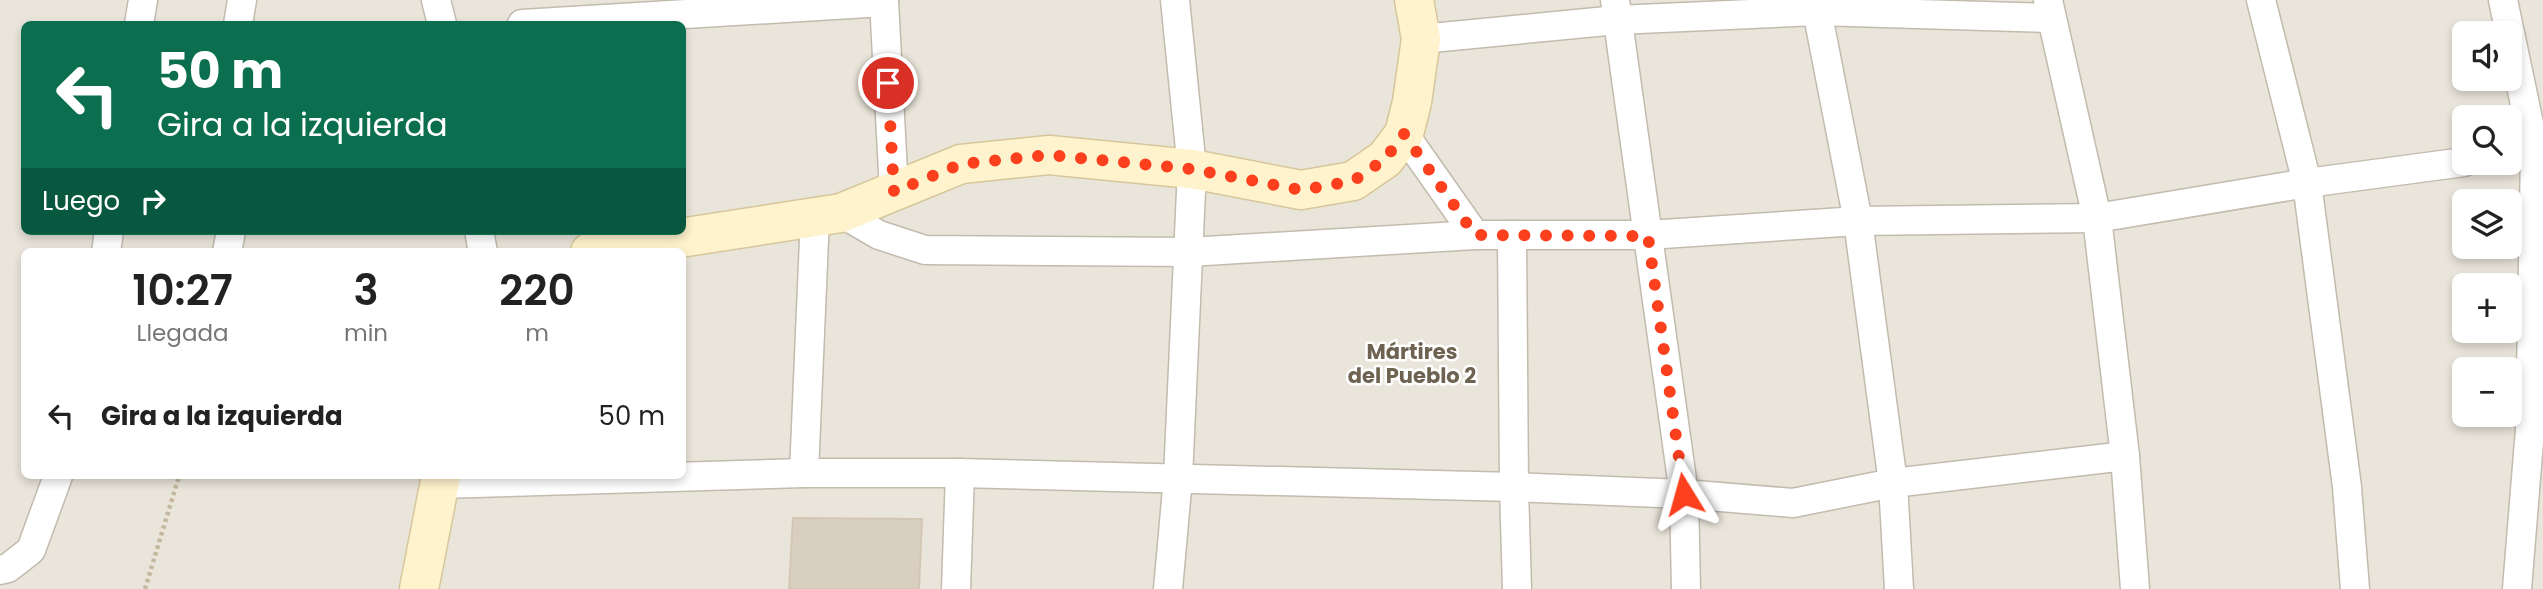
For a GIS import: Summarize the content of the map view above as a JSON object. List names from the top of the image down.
{
  "districts": ["Mártires del Pueblo 2"],
  "page": {
    "map_buttons": ["+", "−"],
    "turn": ["50 m", "Gira a la izquierda"],
    "then": "Luego",
    "eta": [
      "10:27",
      "Llegada",
      "3",
      "min",
      "220",
      "m"
    ],
    "list": [
      {
        "name": "Gira a la izquierda",
        "value": "50 m"
      }
    ]
  }
}
